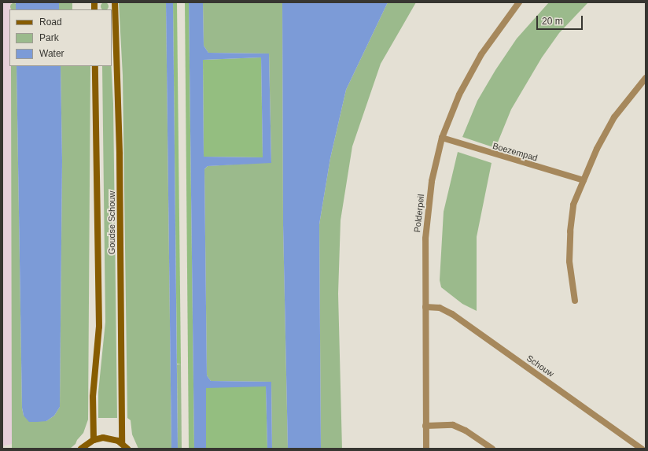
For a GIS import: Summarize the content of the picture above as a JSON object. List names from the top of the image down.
{
  "streets": {
    "main road": ["Goudse Schouw"],
    "street": ["Boezempad", "Polderpeil", "Schouw"]
  },
  "crossings": [
    ["Boezempad", "Polderpeil"],
    ["Polderpeil", "Schouw"]
  ],
  "legend": ["Road", "Park", "Water"],
  "scale_bar": "20 m"
}
